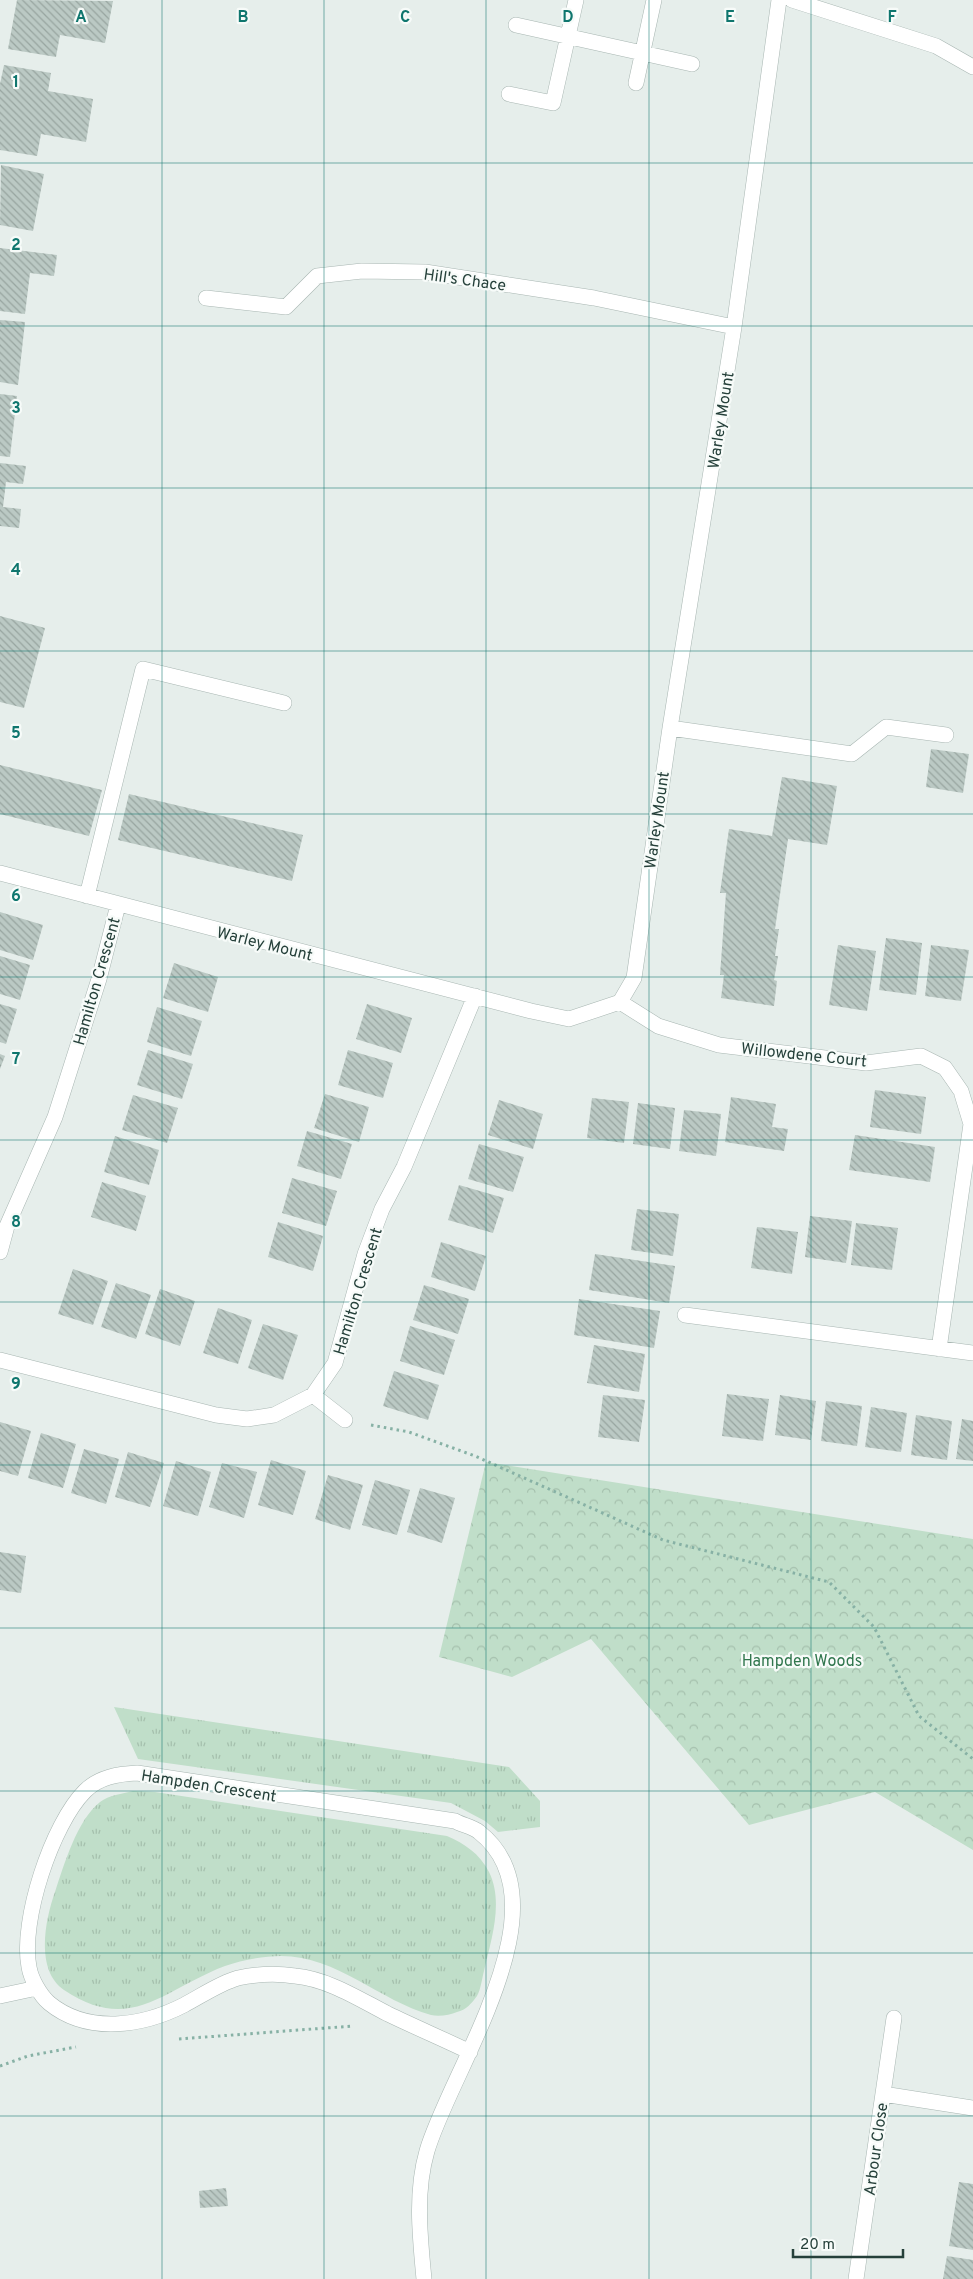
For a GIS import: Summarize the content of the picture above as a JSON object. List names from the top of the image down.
{
  "streets": {
    "street": [
      "Hill's Chace",
      "Warley Mount",
      "Hamilton Crescent",
      "Willowdene Court",
      "Hampden Crescent",
      "Arbour Close"
    ]
  },
  "crossings": [
    ["Hill's Chace", "Warley Mount"],
    ["Warley Mount", "Hamilton Crescent"],
    ["Warley Mount", "Willowdene Court"]
  ],
  "parks": ["Hampden Woods"],
  "scale_bar": "20 m",
  "grid": {
    "columns": [
      "A",
      "B",
      "C",
      "D",
      "E",
      "F"
    ],
    "rows": [
      "1",
      "2",
      "3",
      "4",
      "5",
      "6",
      "7",
      "8",
      "9"
    ]
  }
}
